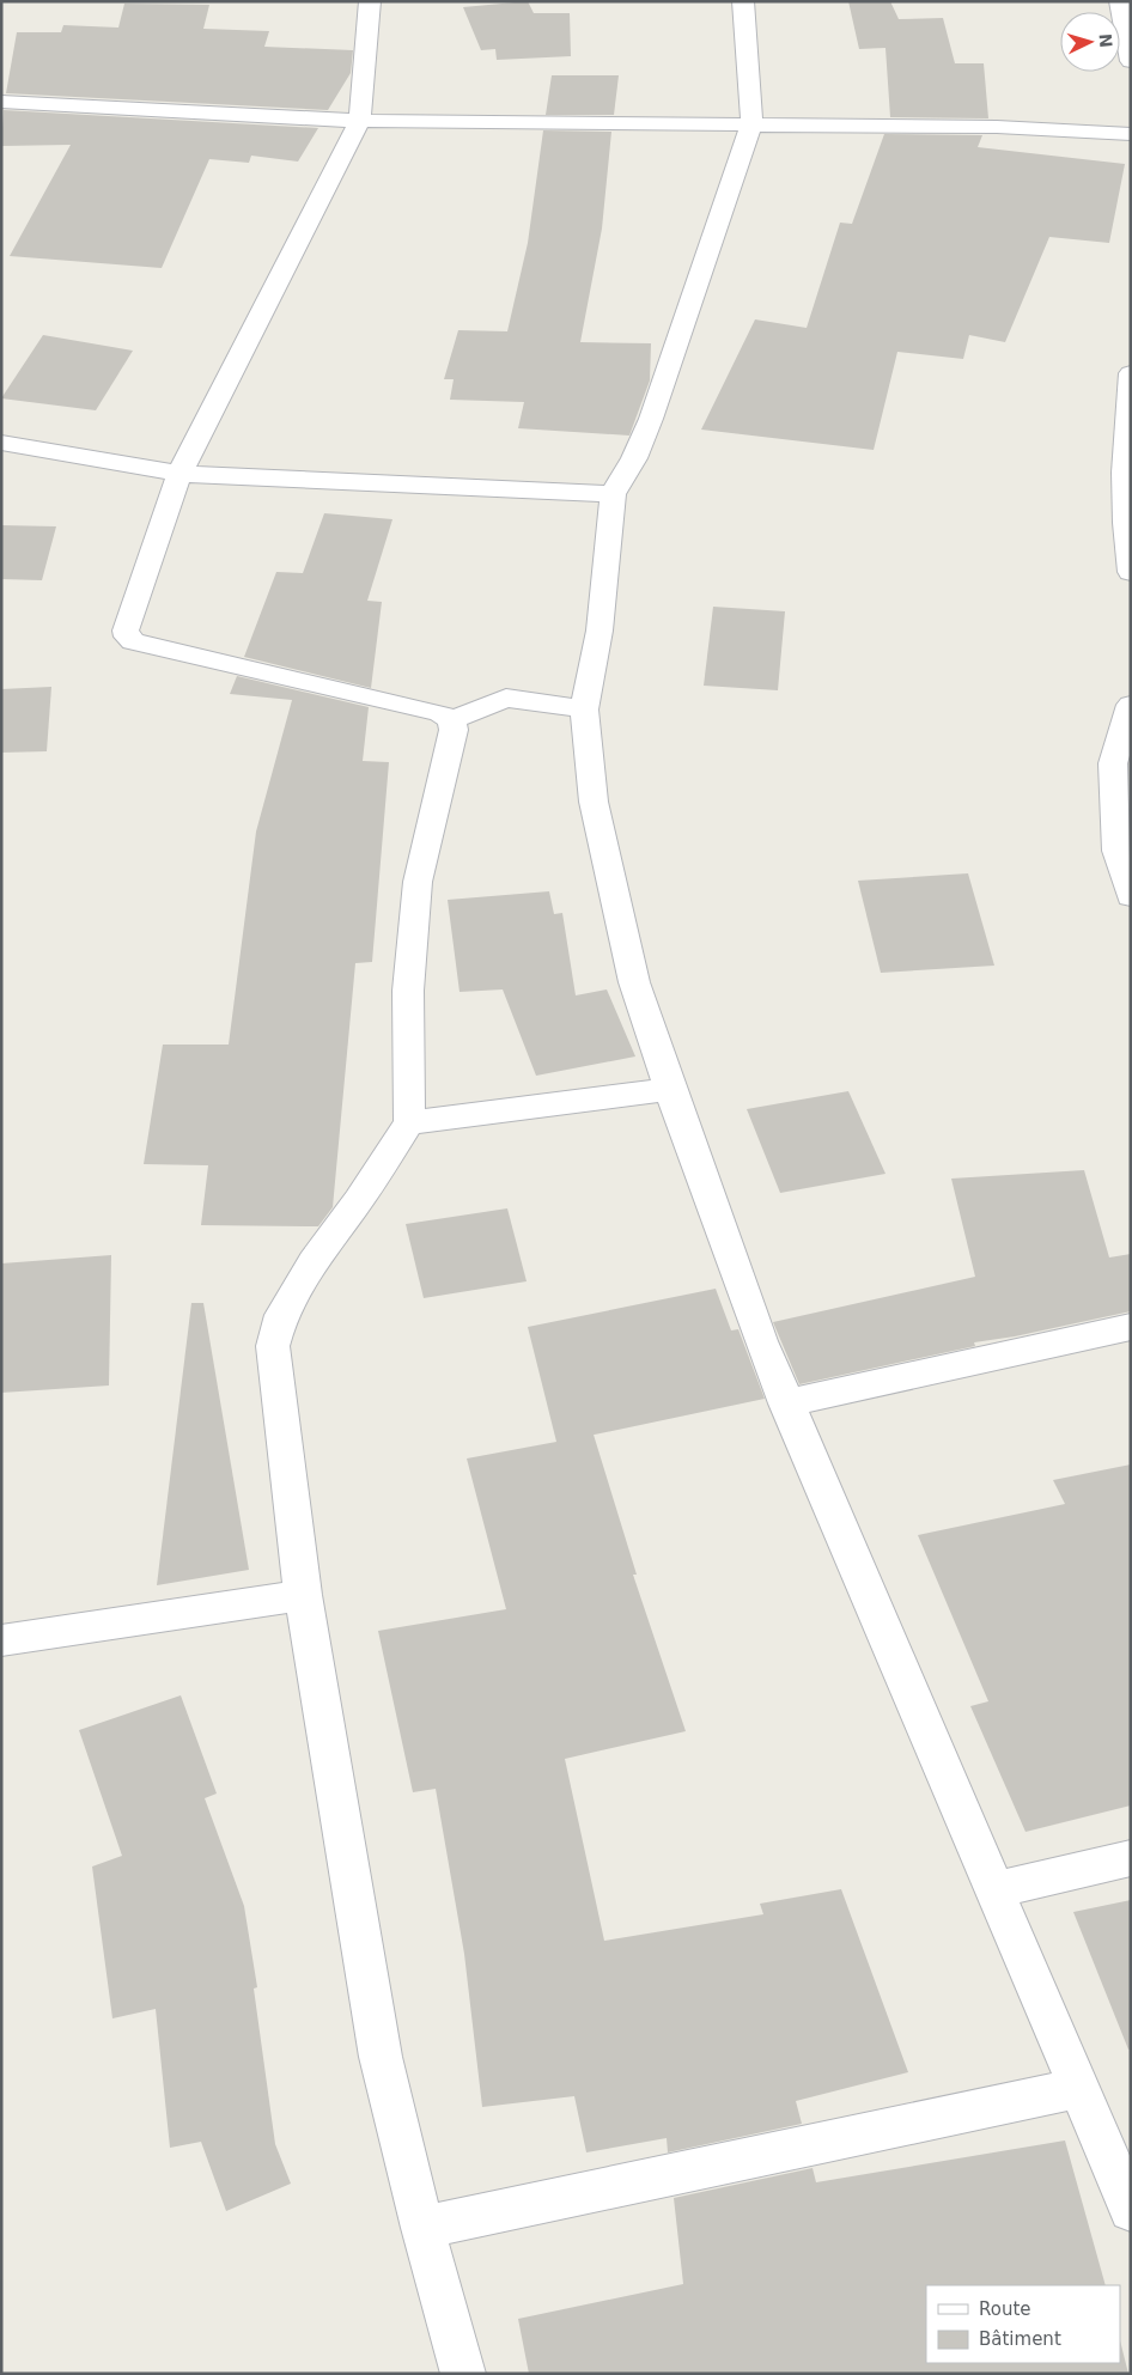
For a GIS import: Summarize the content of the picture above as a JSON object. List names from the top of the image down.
{
  "legend": ["Route", "Bâtiment"],
  "north": "right"
}
